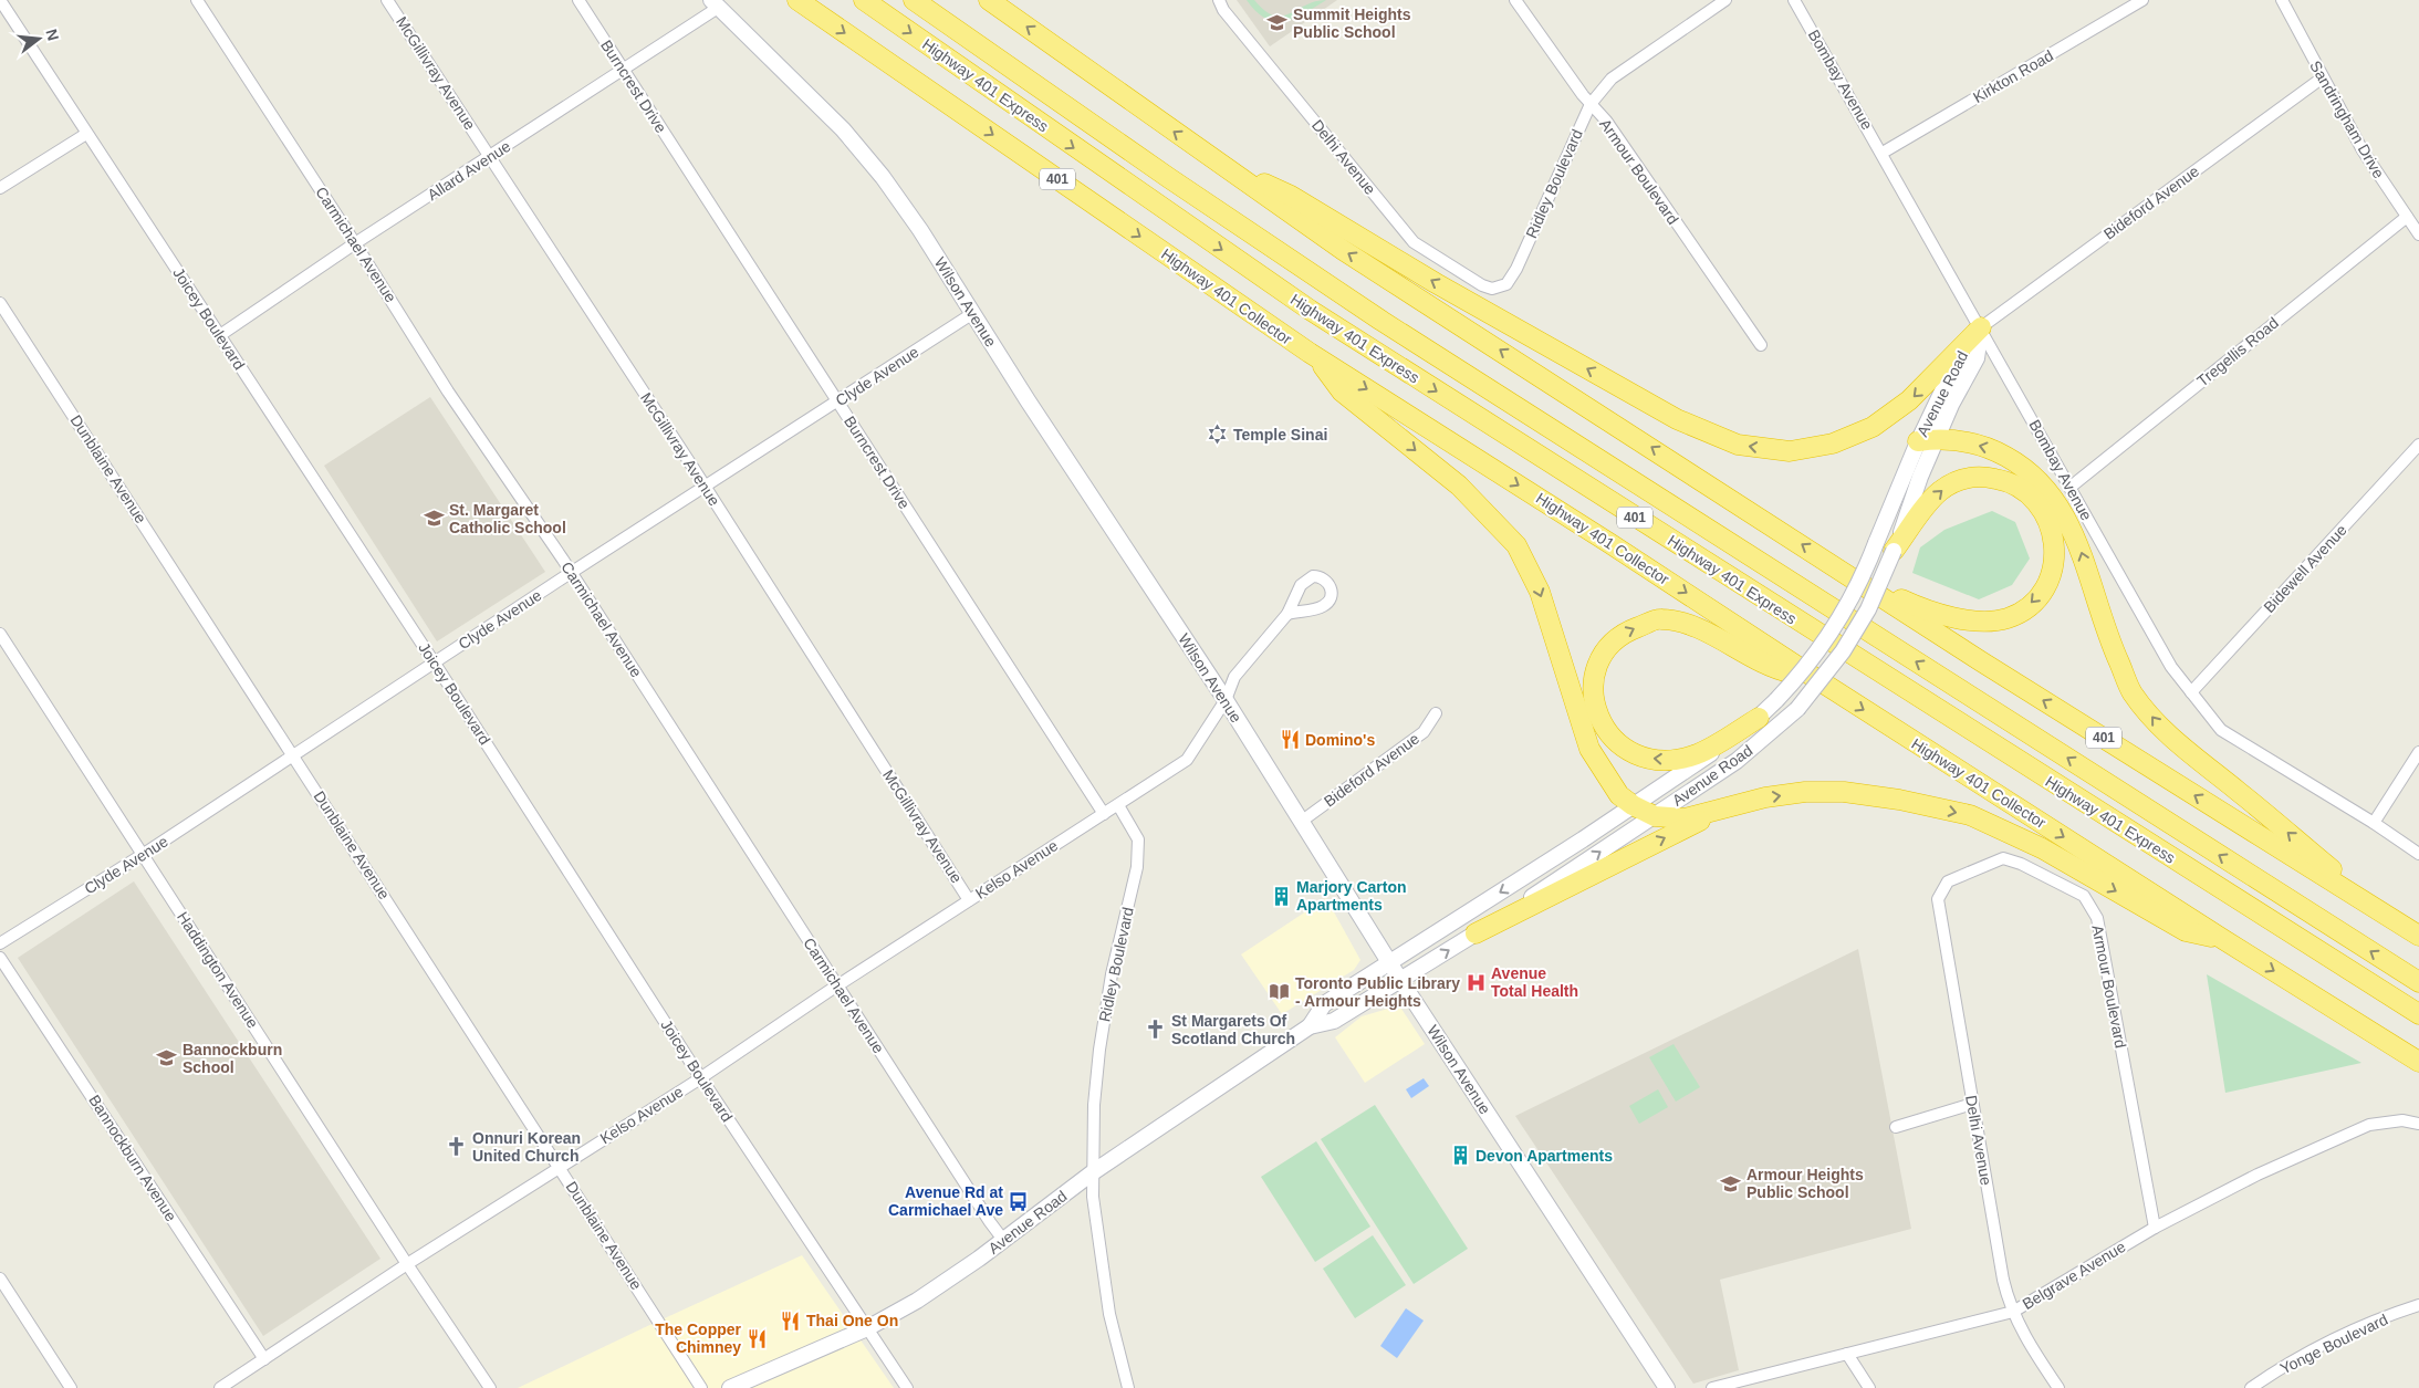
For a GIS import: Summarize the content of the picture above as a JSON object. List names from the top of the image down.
{
  "streets": {
    "highway": ["Highway 401 Express", "401", "Highway 401 Collector"],
    "main road": ["Wilson Avenue", "Avenue Road"],
    "street": [
      "McGillivray Avenue",
      "Kirkton Road",
      "Bombay Avenue",
      "Burncrest Drive",
      "Sandringham Drive",
      "Delhi Avenue",
      "Allard Avenue",
      "Armour Boulevard",
      "Ridley Boulevard",
      "Bideford Avenue",
      "Carmichael Avenue",
      "Joicey Boulevard",
      "Tregellis Road",
      "Clyde Avenue",
      "Dunblaine Avenue",
      "Bidewell Avenue",
      "Kelso Avenue",
      "Haddington Avenue",
      "Bannockburn Avenue",
      "Belgrave Avenue",
      "Yonge Boulevard"
    ]
  },
  "crossings": [
    ["McGillivray Avenue", "Allard Avenue"],
    ["McGillivray Avenue", "Clyde Avenue"],
    ["McGillivray Avenue", "Kelso Avenue"],
    ["Kirkton Road", "Bombay Avenue"],
    ["Bombay Avenue", "Bideford Avenue"],
    ["Bombay Avenue", "Tregellis Road"],
    ["Bombay Avenue", "Avenue Road"],
    ["Bombay Avenue", "Bidewell Avenue"],
    ["Burncrest Drive", "Allard Avenue"],
    ["Burncrest Drive", "Clyde Avenue"],
    ["Burncrest Drive", "Kelso Avenue"],
    ["Sandringham Drive", "Bideford Avenue"],
    ["Sandringham Drive", "Tregellis Road"],
    ["Delhi Avenue", "Armour Boulevard"],
    ["Delhi Avenue", "Ridley Boulevard"],
    ["Delhi Avenue", "Belgrave Avenue"],
    ["Allard Avenue", "Carmichael Avenue"],
    ["Allard Avenue", "Wilson Avenue"],
    ["Allard Avenue", "Joicey Boulevard"],
    ["Armour Boulevard", "Ridley Boulevard"],
    ["Armour Boulevard", "Belgrave Avenue"],
    ["Ridley Boulevard", "Avenue Road"],
    ["Ridley Boulevard", "Kelso Avenue"],
    ["Bideford Avenue", "Wilson Avenue"],
    ["Bideford Avenue", "Avenue Road"],
    ["Carmichael Avenue", "Clyde Avenue"],
    ["Carmichael Avenue", "Avenue Road"],
    ["Carmichael Avenue", "Kelso Avenue"],
    ["Wilson Avenue", "Clyde Avenue"],
    ["Wilson Avenue", "Avenue Road"],
    ["Joicey Boulevard", "Clyde Avenue"],
    ["Joicey Boulevard", "Avenue Road"],
    ["Joicey Boulevard", "Kelso Avenue"],
    ["Clyde Avenue", "Dunblaine Avenue"],
    ["Clyde Avenue", "Haddington Avenue"],
    ["Dunblaine Avenue", "Kelso Avenue"],
    ["Kelso Avenue", "Haddington Avenue"],
    ["Kelso Avenue", "Bannockburn Avenue"]
  ],
  "places": {
    "school or university": [
      "Summit Heights Public School",
      "St. Margaret Catholic School",
      "Bannockburn School",
      "Armour Heights Public School"
    ],
    "synagogue": ["Temple Sinai"],
    "restaurant": ["Domino's", "Thai One On", "The Copper Chimney"],
    "building": ["Marjory Carton Apartments", "Devon Apartments"],
    "hospital": ["Avenue Total Health"],
    "library": ["Toronto Public Library - Armour Heights"],
    "church": ["St Margarets Of Scotland Church", "Onnuri Korean United Church"],
    "bus stop": ["Avenue Rd at Carmichael Ave"]
  },
  "north": "right"
}
